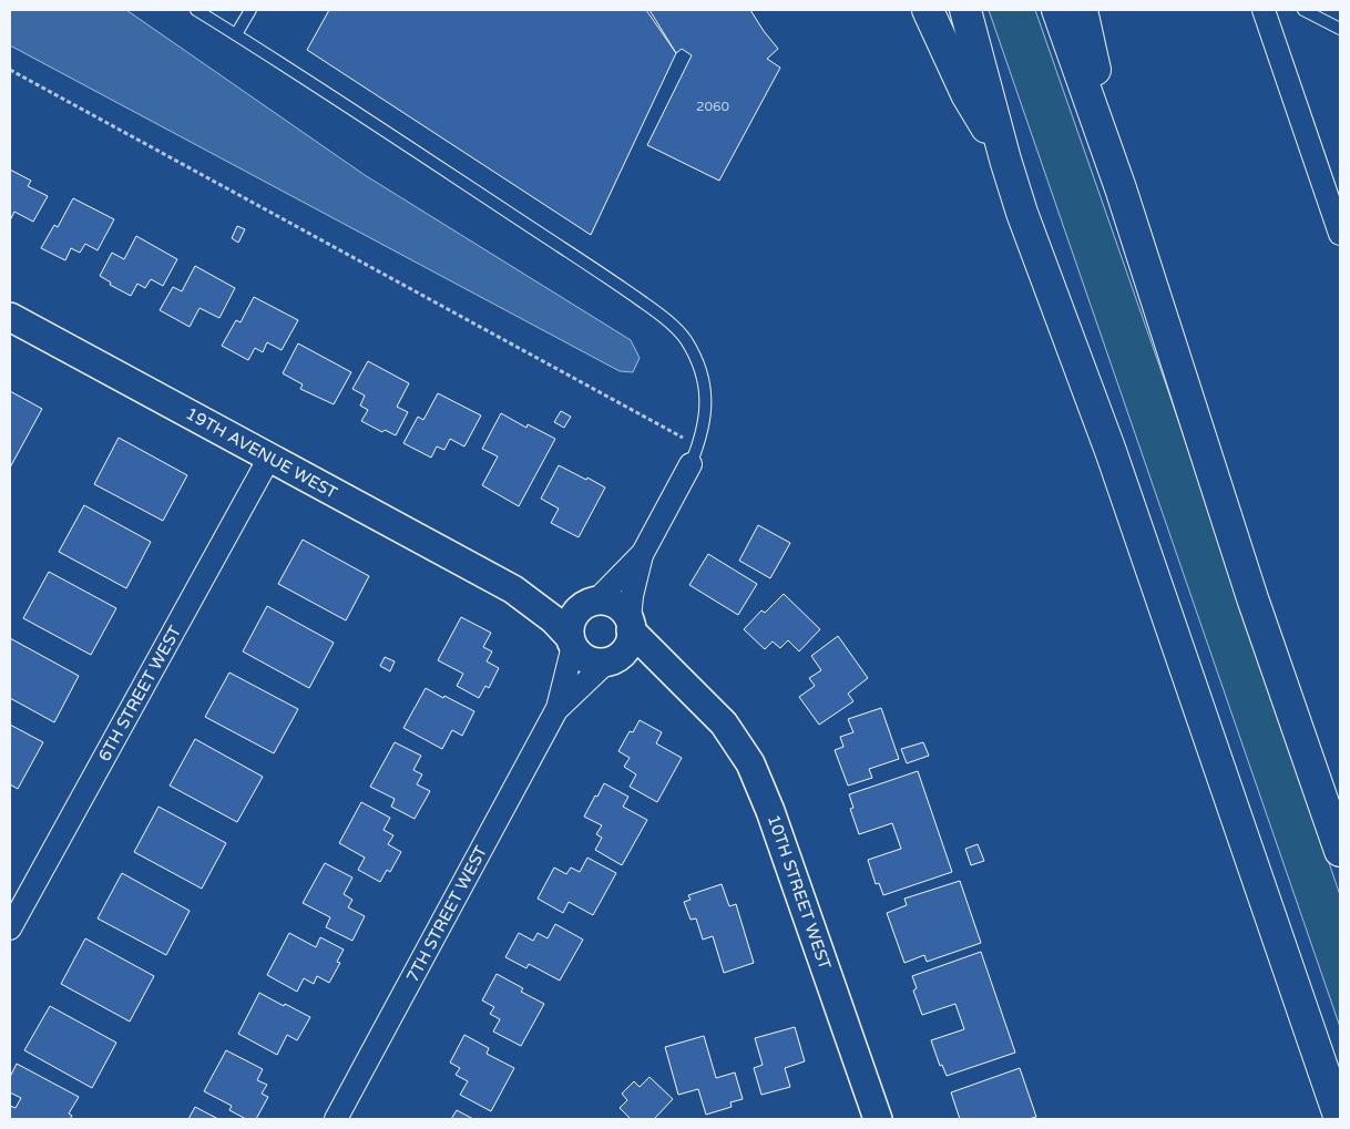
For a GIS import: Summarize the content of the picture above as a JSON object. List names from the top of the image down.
{
  "streets": {
    "street": [
      "19TH AVENUE WEST",
      "6TH STREET WEST",
      "10TH STREET WEST",
      "7TH STREET WEST"
    ]
  },
  "crossings": [
    ["19TH AVENUE WEST", "6TH STREET WEST"],
    ["19TH AVENUE WEST", "10TH STREET WEST"],
    ["19TH AVENUE WEST", "7TH STREET WEST"],
    ["10TH STREET WEST", "7TH STREET WEST"]
  ],
  "house_numbers": ["2060"]
}
